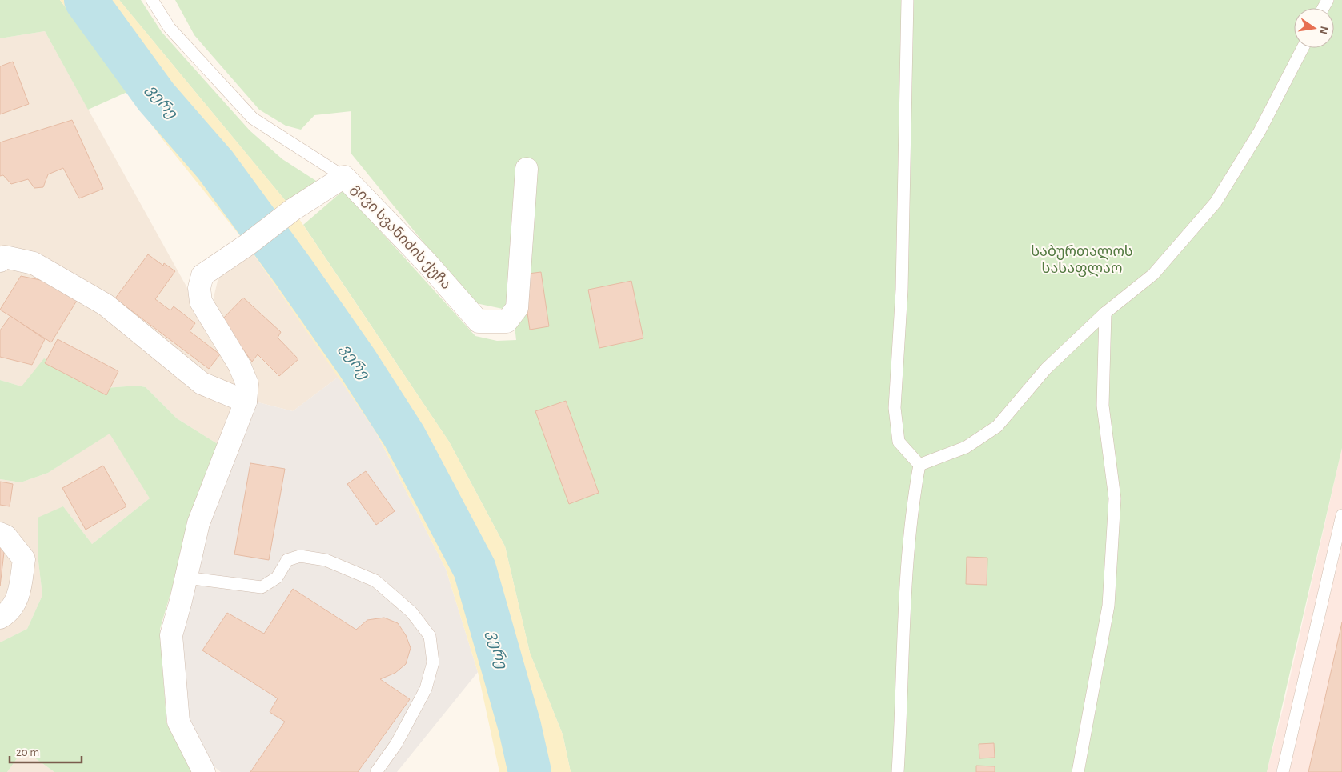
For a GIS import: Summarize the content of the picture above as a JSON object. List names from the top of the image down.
{
  "streets": {
    "street": ["გივი სვანიძის ქუჩა"]
  },
  "water": ["ვერე"],
  "parks": ["საბურთალოს სასაფლაო"],
  "scale_bar": "20 m",
  "north": "right"
}
